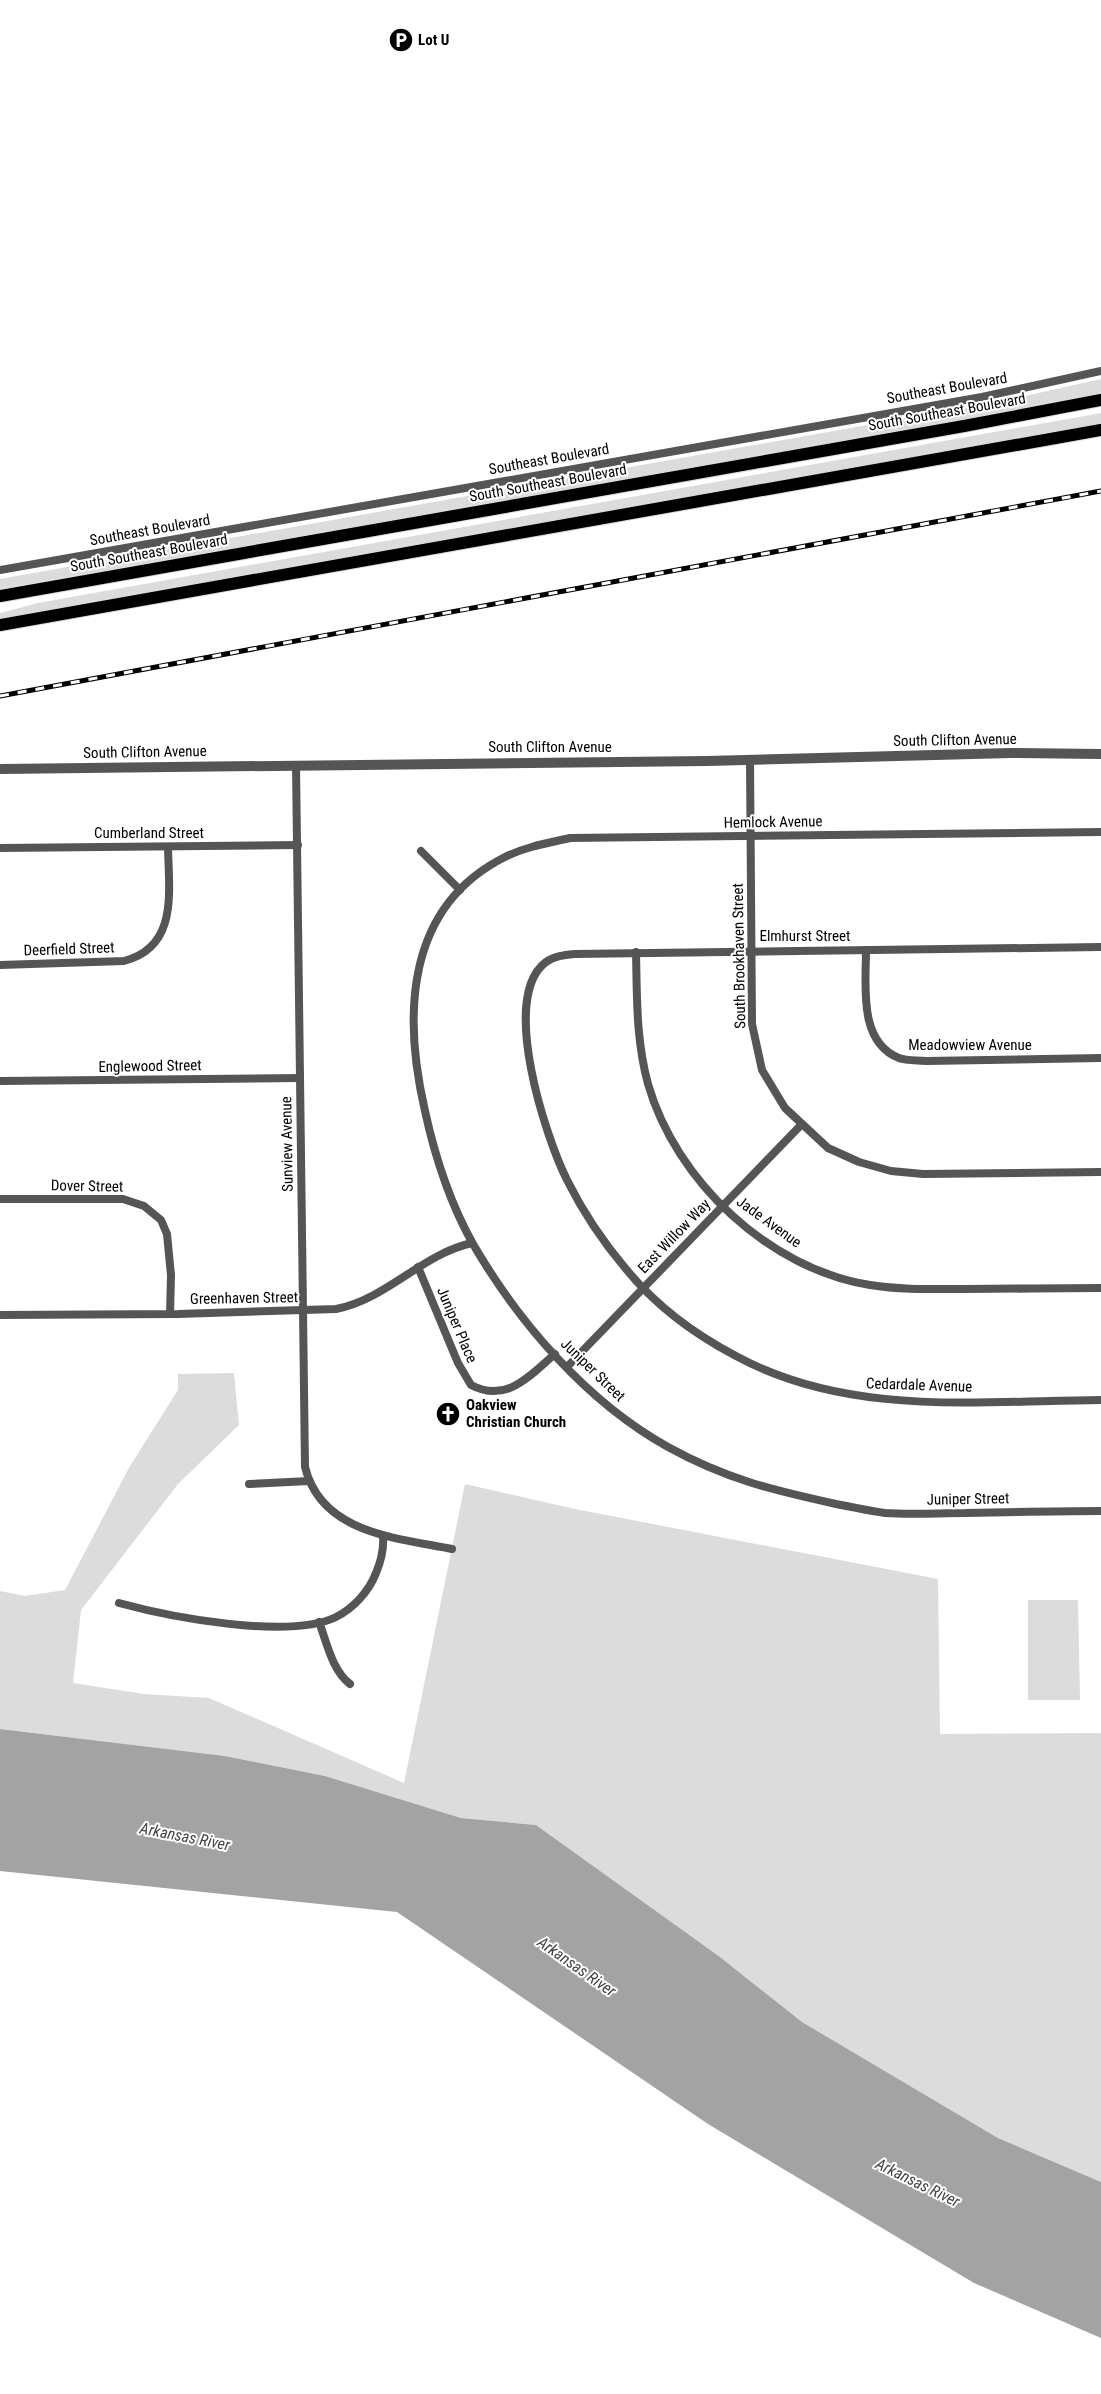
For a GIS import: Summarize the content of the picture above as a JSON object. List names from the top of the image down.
{
  "streets": {
    "main road": ["South Southeast Boulevard"],
    "street": [
      "Southeast Boulevard",
      "South Clifton Avenue",
      "Hemlock Avenue",
      "Cumberland Street",
      "Elmhurst Street",
      "Deerfield Street",
      "South Brookhaven Street",
      "Meadowview Avenue",
      "Englewood Street",
      "Sunview Avenue",
      "Dover Street",
      "Jade Avenue",
      "East Willow Way",
      "Greenhaven Street",
      "Juniper Place",
      "Juniper Street",
      "Cedardale Avenue"
    ]
  },
  "crossings": [
    ["South Clifton Avenue", "South Brookhaven Street"],
    ["South Clifton Avenue", "Sunview Avenue"],
    ["Hemlock Avenue", "South Brookhaven Street"],
    ["Hemlock Avenue", "Juniper Street"],
    ["Cumberland Street", "Deerfield Street"],
    ["Cumberland Street", "Sunview Avenue"],
    ["Elmhurst Street", "South Brookhaven Street"],
    ["Elmhurst Street", "Meadowview Avenue"],
    ["Elmhurst Street", "Jade Avenue"],
    ["Elmhurst Street", "Cedardale Avenue"],
    ["South Brookhaven Street", "East Willow Way"],
    ["Englewood Street", "Sunview Avenue"],
    ["Sunview Avenue", "Greenhaven Street"],
    ["Dover Street", "Greenhaven Street"],
    ["Jade Avenue", "East Willow Way"],
    ["East Willow Way", "Juniper Street"],
    ["East Willow Way", "Cedardale Avenue"],
    ["Greenhaven Street", "Juniper Place"],
    ["Greenhaven Street", "Juniper Street"],
    ["Juniper Place", "Juniper Street"]
  ],
  "water": ["Arkansas River"],
  "places": {
    "parking": ["Lot U"],
    "church": ["Oakview Christian Church"]
  }
}
